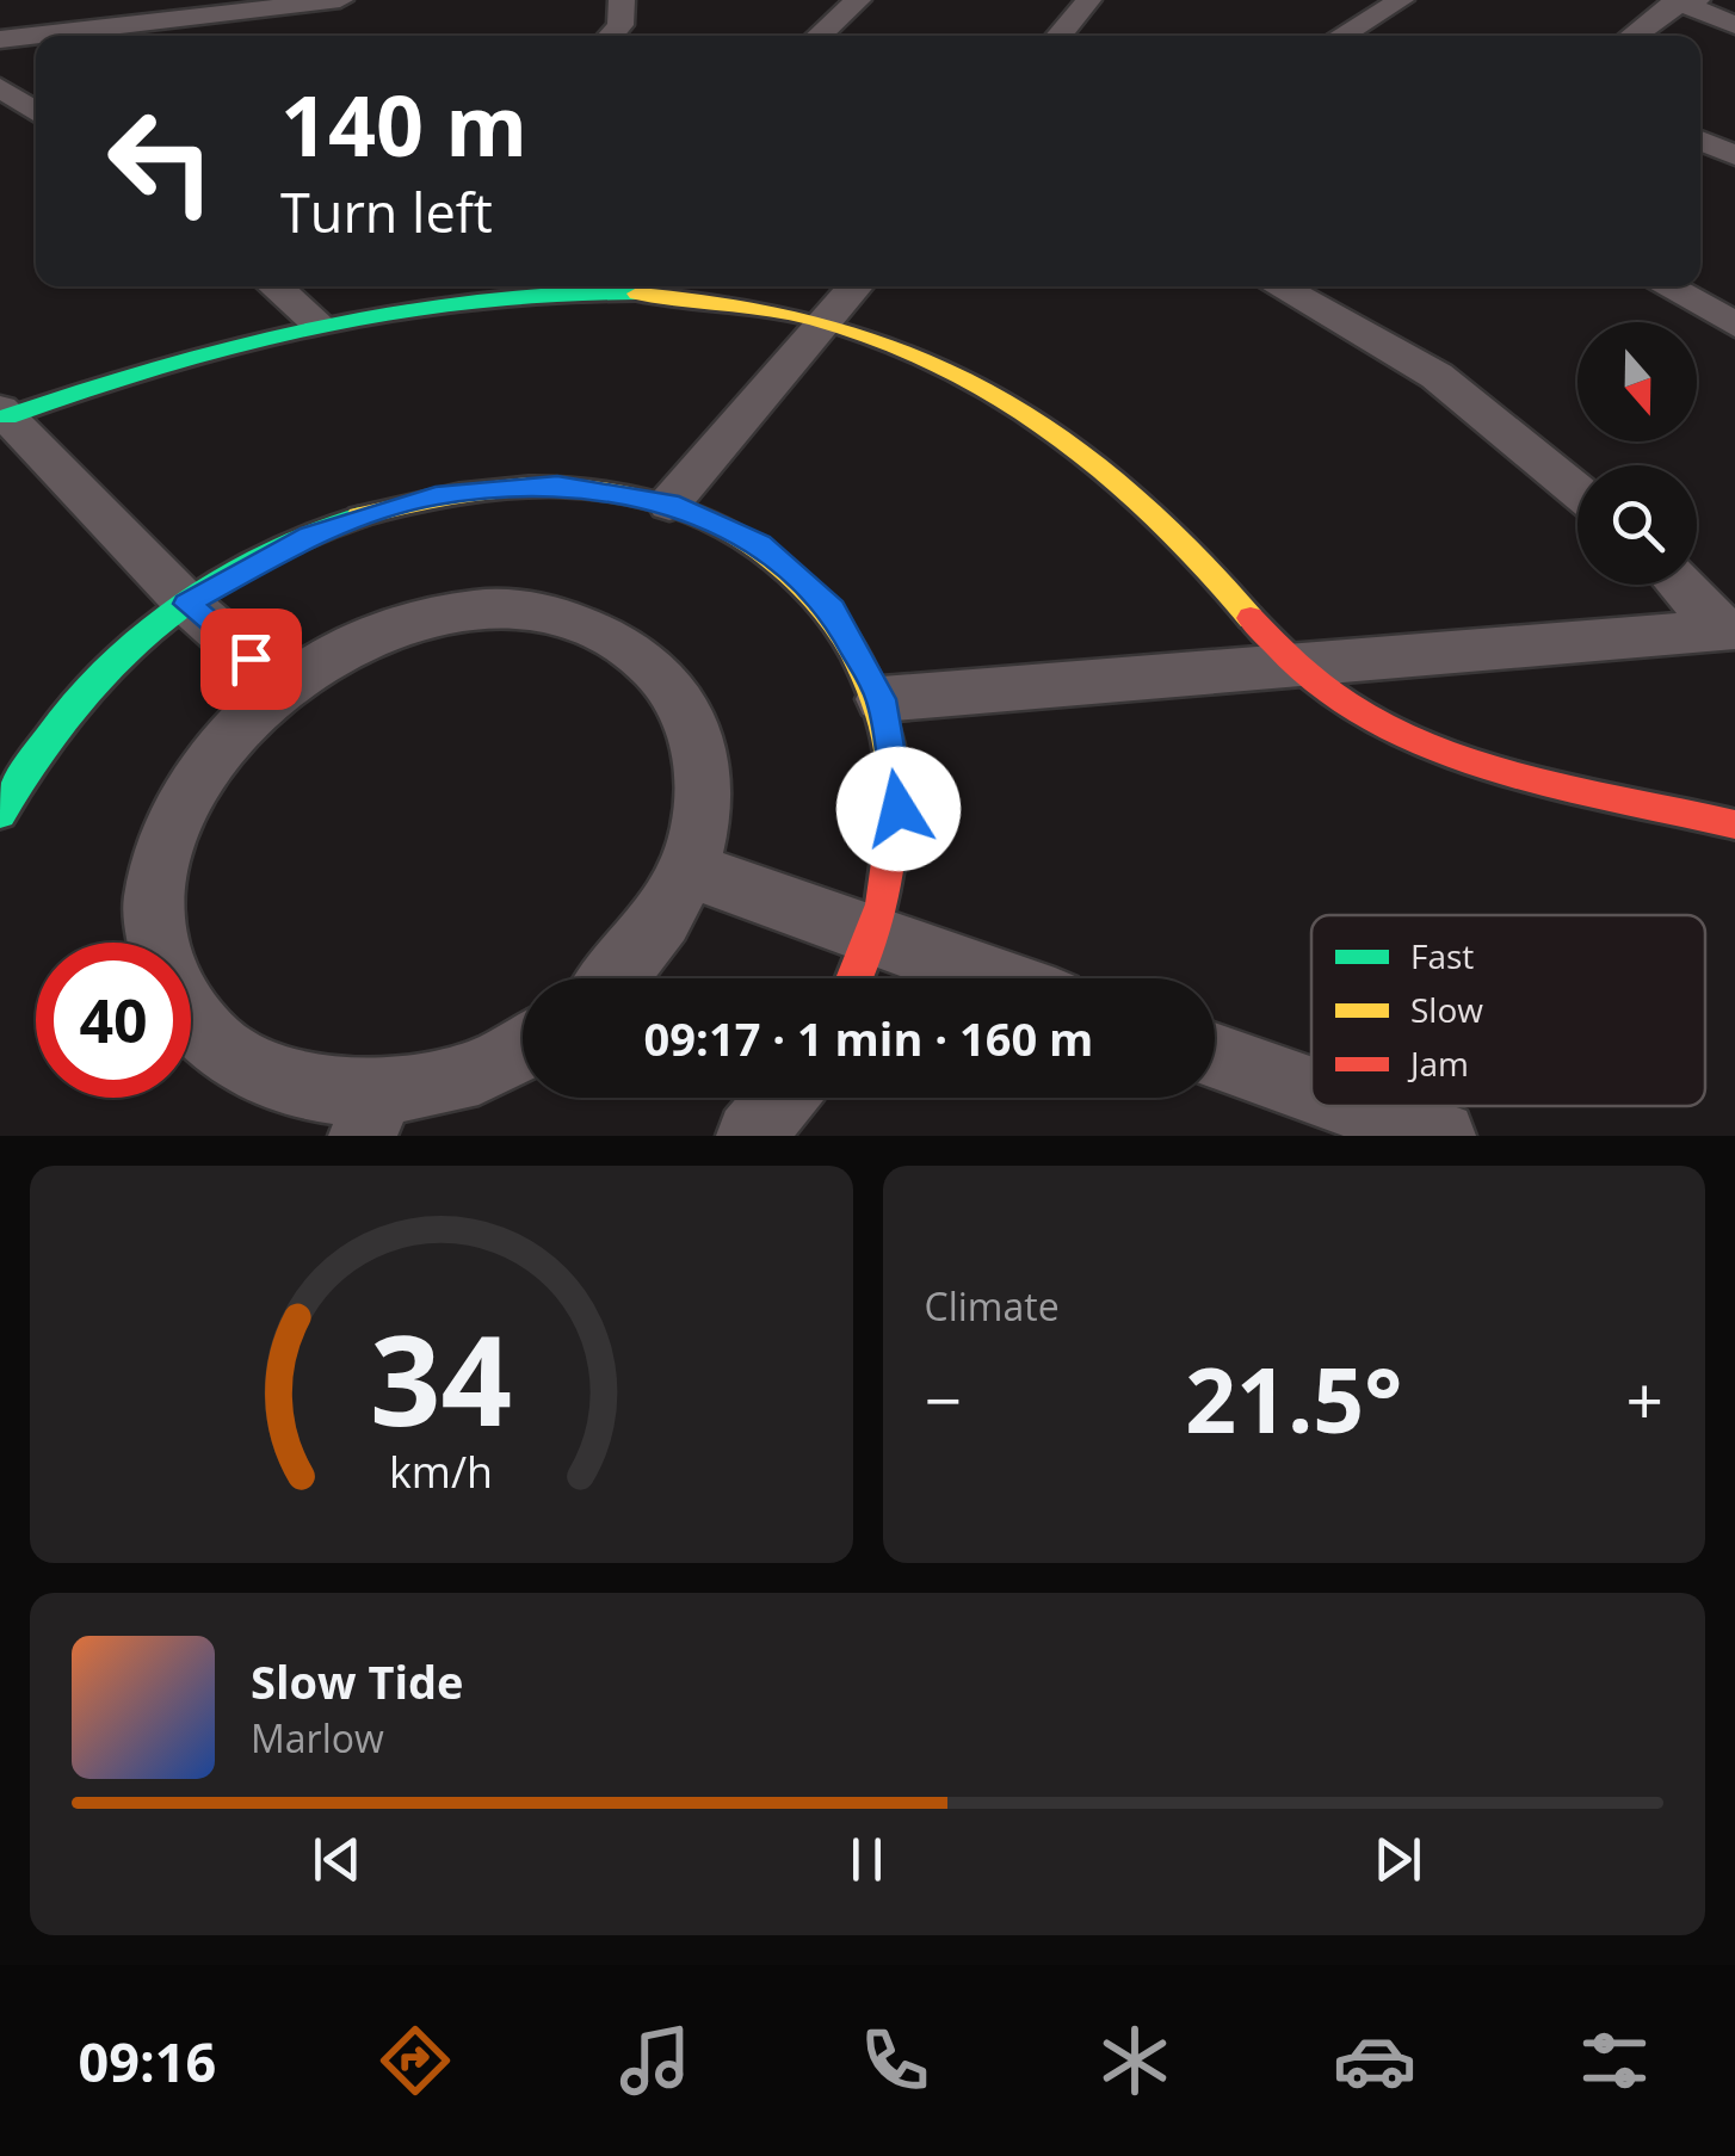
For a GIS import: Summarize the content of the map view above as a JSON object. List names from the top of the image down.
{
  "legend": ["Fast", "Slow", "Jam"],
  "north": "bottom",
  "page": {
    "turn": ["140 m", "Turn left"],
    "limit": "40",
    "trip": "09:17 · 1 min · 160 m",
    "tile": "Climate",
    "heat": ["−", "21.5°", "+"],
    "song": ["Slow Tide", "Marlow"],
    "tabs": "09:16",
    "gauge": ["34", "km/h"]
  }
}
